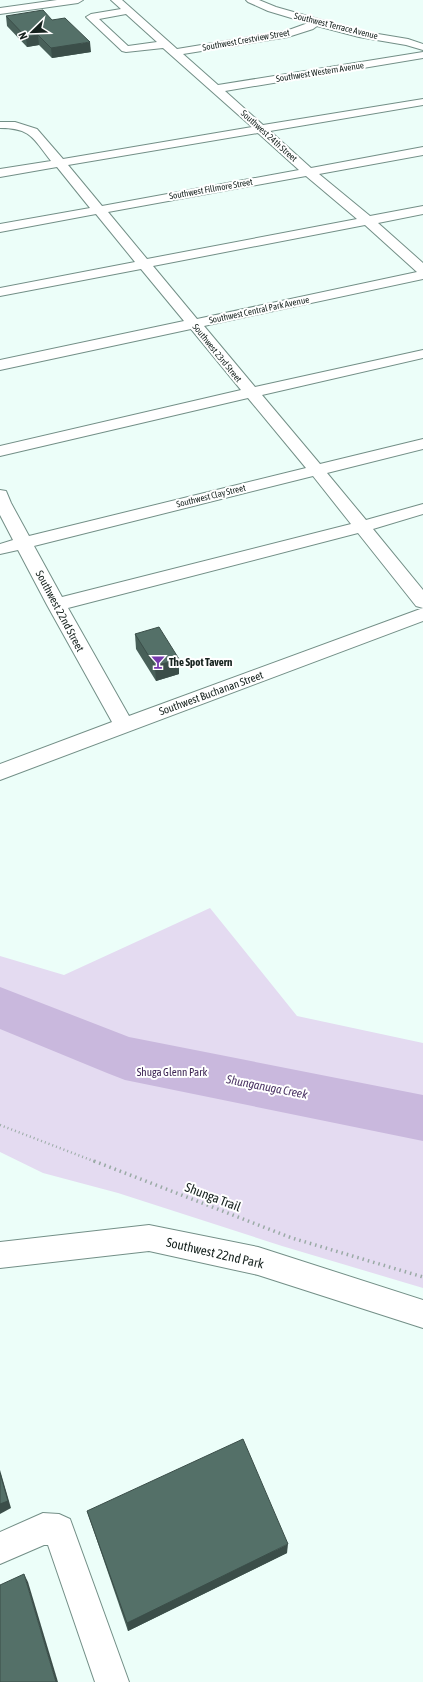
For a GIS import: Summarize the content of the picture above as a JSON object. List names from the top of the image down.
{
  "streets": {
    "street": [
      "Southwest Terrace Avenue",
      "Southwest Crestview Street",
      "Southwest Western Avenue",
      "Southwest 24th Street",
      "Southwest Fillmore Street",
      "Southwest Central Park Avenue",
      "Southwest 23rd Street",
      "Southwest Clay Street",
      "Southwest 22nd Street",
      "Southwest Buchanan Street",
      "Southwest 22nd Park"
    ],
    "path": ["Shunga Trail"]
  },
  "crossings": [
    ["Southwest Terrace Avenue", "Southwest Crestview Street"],
    ["Southwest Crestview Street", "Southwest 24th Street"],
    ["Southwest Western Avenue", "Southwest 24th Street"],
    ["Southwest 24th Street", "Southwest Fillmore Street"],
    ["Southwest Fillmore Street", "Southwest 23rd Street"],
    ["Southwest Central Park Avenue", "Southwest 23rd Street"],
    ["Southwest 23rd Street", "Southwest Clay Street"],
    ["Southwest Clay Street", "Southwest 22nd Street"],
    ["Southwest 22nd Street", "Southwest Buchanan Street"]
  ],
  "water": ["Shunganuga Creek"],
  "parks": ["Shuga Glenn Park"],
  "places": {
    "bar": ["The Spot Tavern"]
  },
  "north": "bottom left"
}
